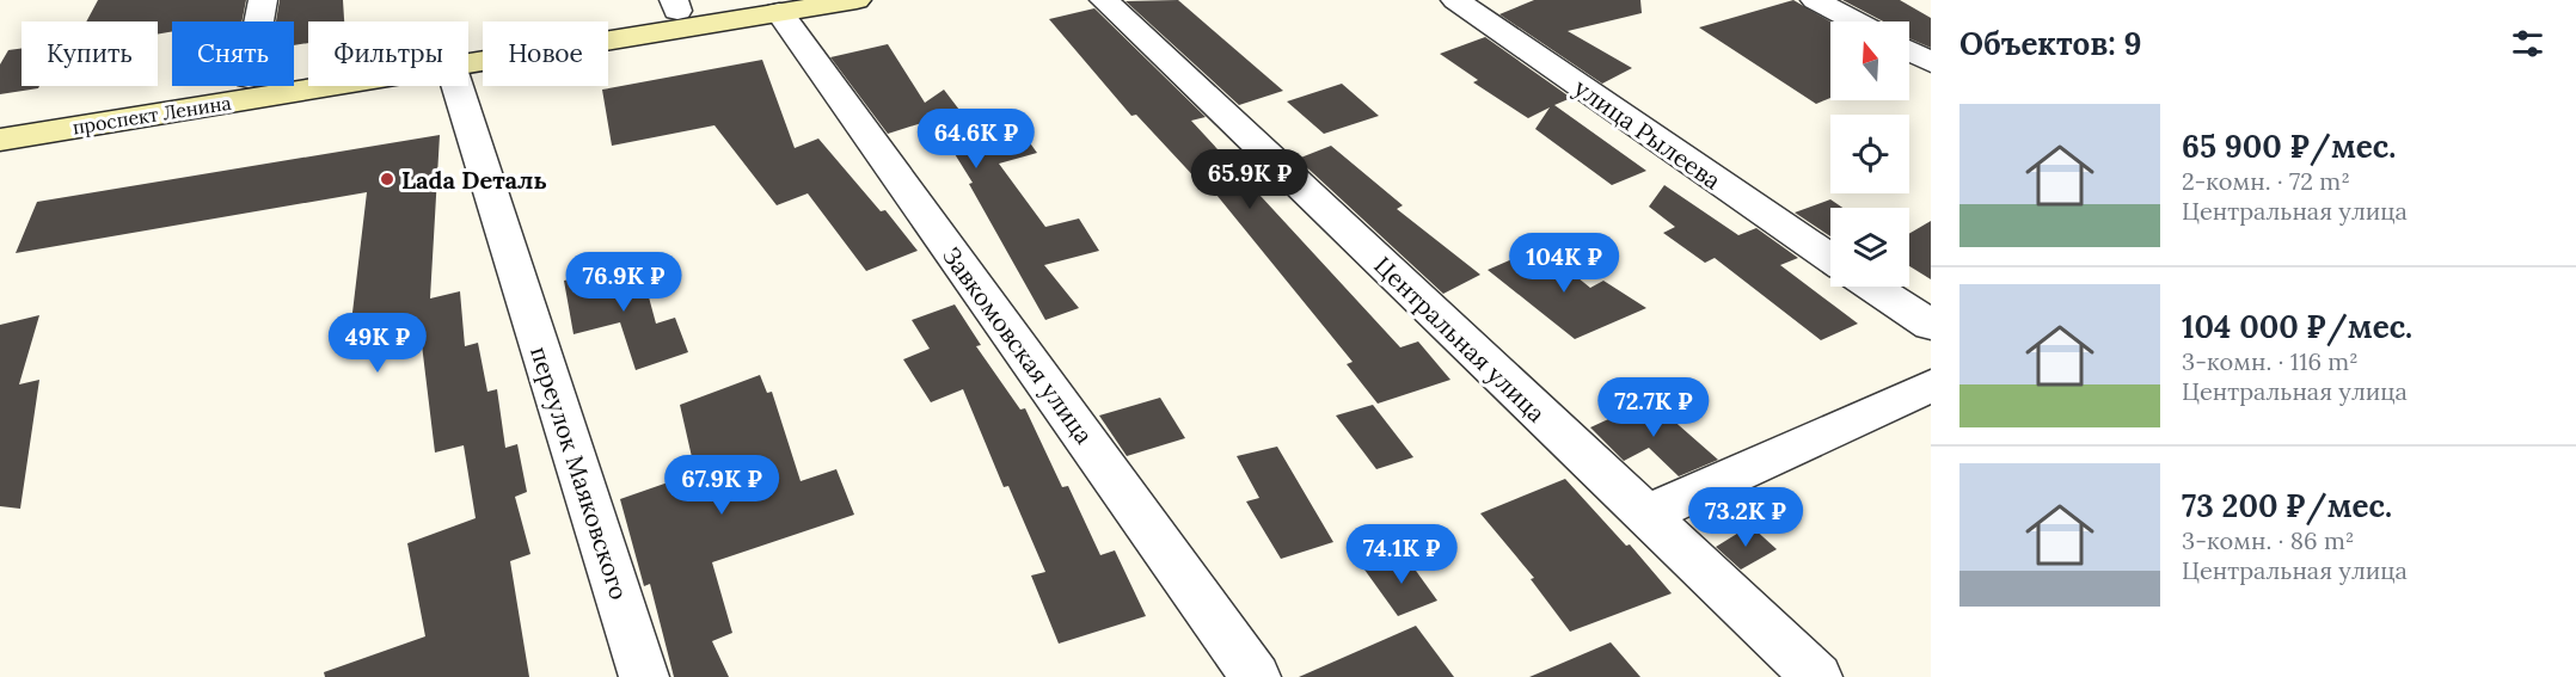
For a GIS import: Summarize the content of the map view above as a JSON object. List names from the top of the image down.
{
  "streets": {
    "main road": ["проспект Ленина"],
    "street": [
      "улица Рылеева",
      "Центральная улица",
      "Завкомовская улица",
      "переулок Маяковского"
    ]
  },
  "crossings": [
    ["проспект Ленина", "Завкомовская улица"]
  ],
  "places": ["Lada Dеталь"],
  "north": "top",
  "page": {
    "heading": "Объектов: 9",
    "chip": [
      "Купить",
      "Снять",
      "Фильтры",
      "Новое"
    ],
    "list": [
      {
        "name": "65 900 ₽/мес.",
        "note": "2-комн. · 72 m² · Центральная улица"
      },
      {
        "name": "104 000 ₽/мес.",
        "note": "3-комн. · 116 m² · Центральная улица"
      },
      {
        "name": "73 200 ₽/мес.",
        "note": "3-комн. · 86 m² · Центральная улица"
      }
    ],
    "price": [
      "64.6K ₽",
      "65.9K ₽",
      "104K ₽",
      "76.9K ₽",
      "49K ₽",
      "72.7K ₽",
      "67.9K ₽",
      "73.2K ₽",
      "74.1K ₽"
    ]
  }
}
